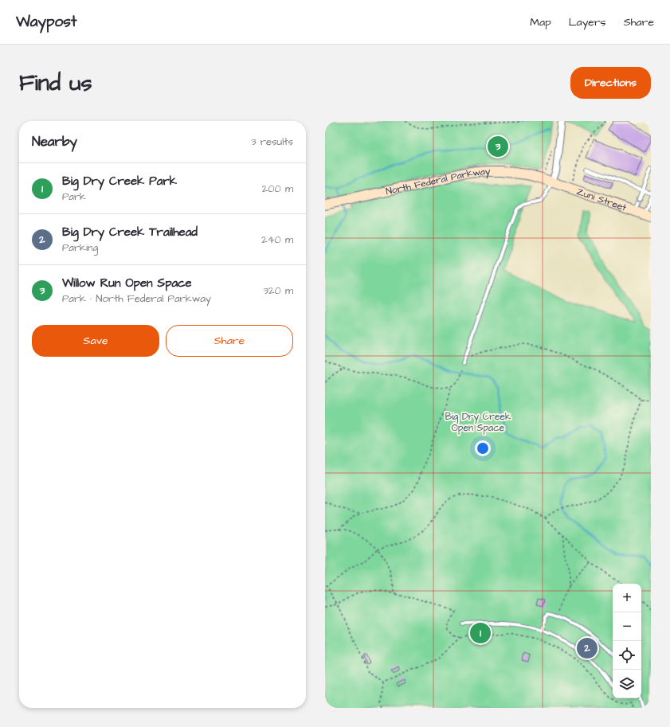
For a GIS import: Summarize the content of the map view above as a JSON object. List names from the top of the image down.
{
  "streets": {
    "main road": ["North Federal Parkway", "Zuni Street"]
  },
  "crossings": [
    ["North Federal Parkway", "Zuni Street"]
  ],
  "parks": ["Big Dry Creek Open Space"],
  "page": {
    "header": "Waypost",
    "nav": ["Map", "Layers", "Share"],
    "buttons": [
      "Directions",
      ["Save", "Share"]
    ],
    "title": "Find us",
    "heading": ["Nearby", "3 results"],
    "pins": ["3", "1", "2"],
    "list": [
      {
        "mark": "1",
        "name": "Big Dry Creek Park",
        "note": "Park",
        "value": "200 m"
      },
      {
        "mark": "2",
        "name": "Big Dry Creek Trailhead",
        "note": "Parking",
        "value": "240 m"
      },
      {
        "mark": "3",
        "name": "Willow Run Open Space",
        "note": "Park · North Federal Parkway",
        "value": "320 m"
      }
    ],
    "map_buttons": ["+", "−"]
  }
}
